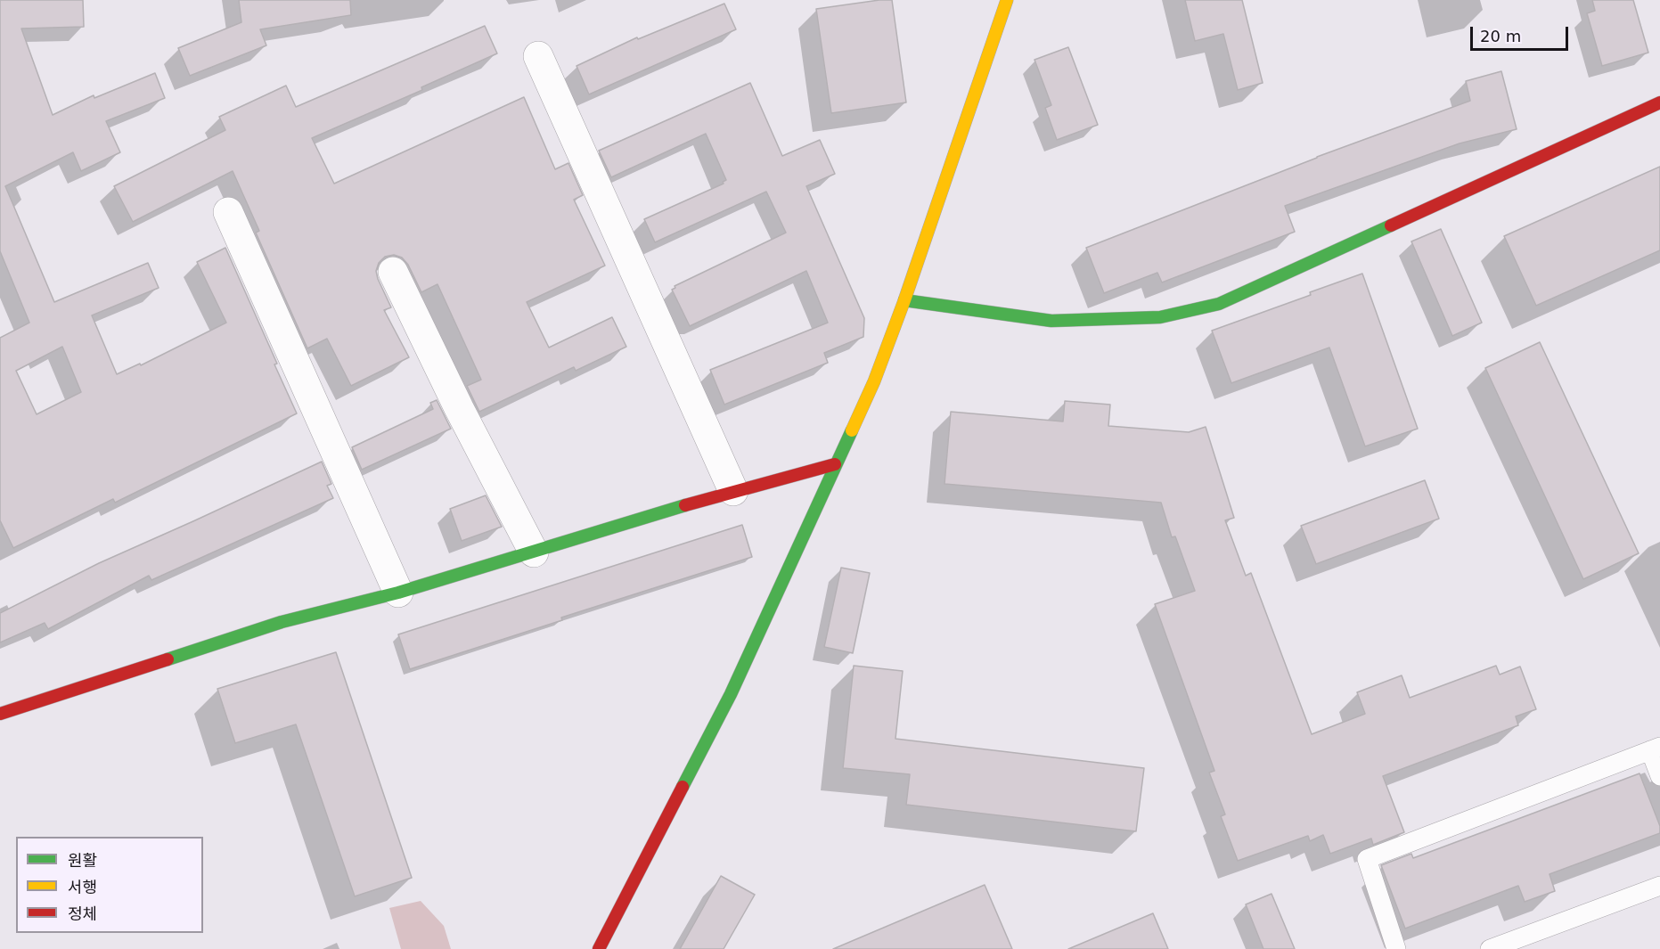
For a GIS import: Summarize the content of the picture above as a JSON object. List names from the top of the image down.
{
  "legend": ["원활", "서행", "정체"],
  "scale_bar": "20 m"
}
